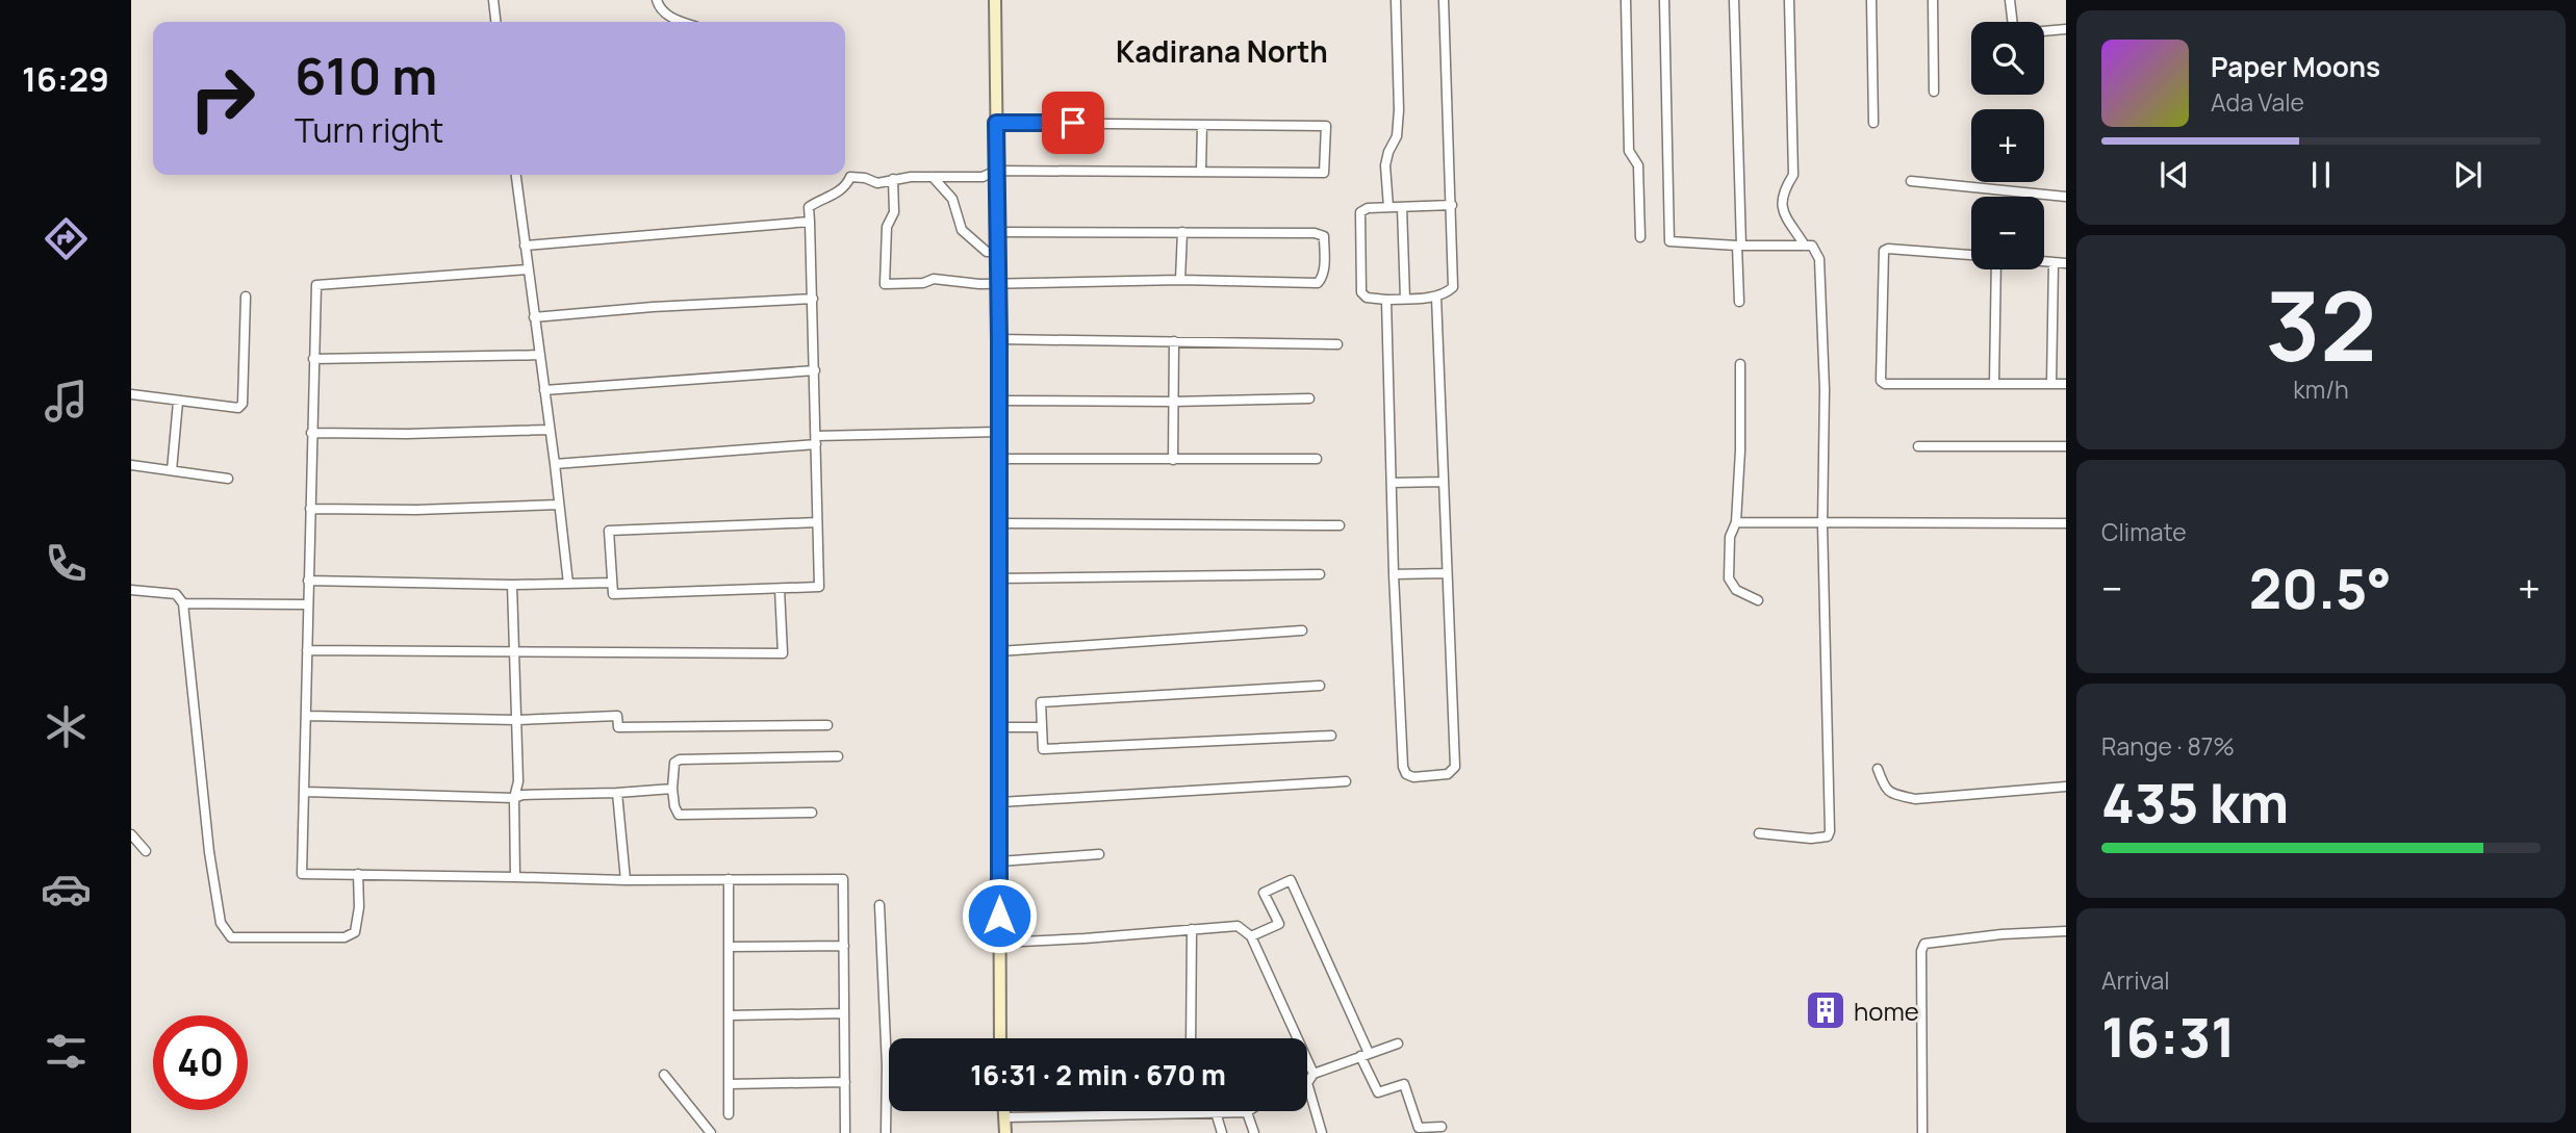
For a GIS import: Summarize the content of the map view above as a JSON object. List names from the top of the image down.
{
  "districts": ["Kadirana North"],
  "places": {
    "building": ["home"]
  },
  "page": {
    "tabs": "16:29",
    "map_buttons": ["+", "−"],
    "turn": ["610 m", "Turn right"],
    "song": ["Paper Moons", "Ada Vale"],
    "tile": [
      ["32", "km/h"],
      "Climate",
      ["Range · 87%", "435 km"],
      ["Arrival", "16:31"]
    ],
    "heat": ["−", "20.5°", "+"],
    "limit": "40",
    "trip": "16:31 · 2 min · 670 m"
  }
}
